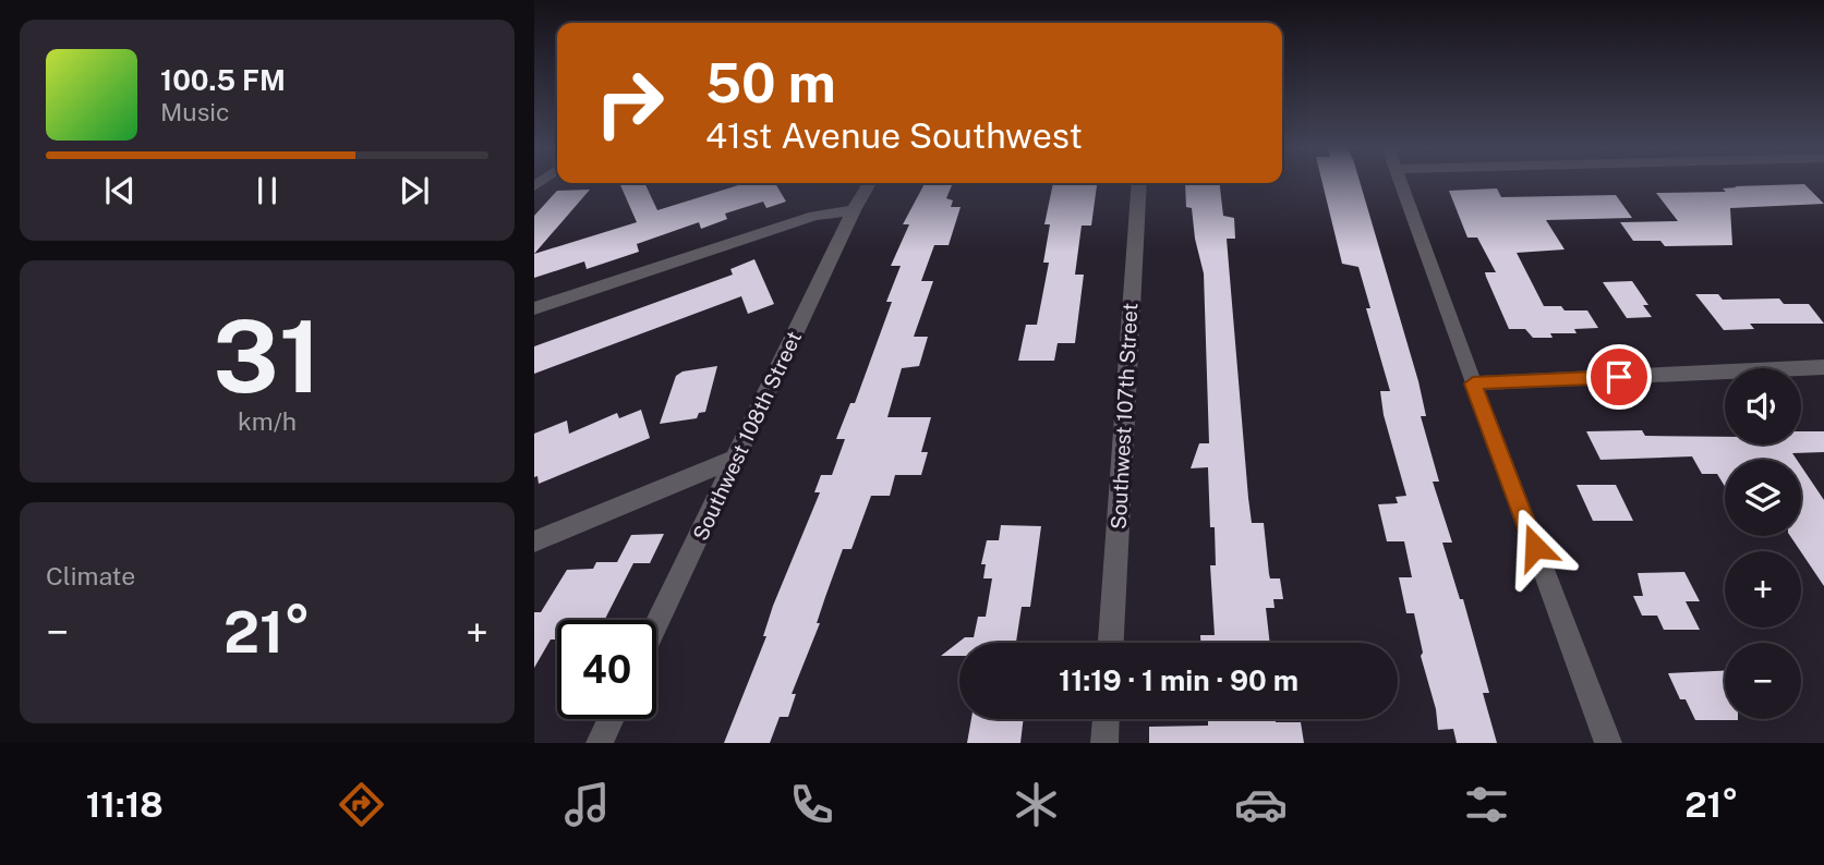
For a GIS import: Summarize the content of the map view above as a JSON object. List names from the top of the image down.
{
  "streets": {
    "street": ["Southwest 107th Street", "Southwest 108th Street"]
  },
  "page": {
    "turn": ["50 m", "41st Avenue Southwest"],
    "song": ["100.5 FM", "Music"],
    "tile": [
      ["31", "km/h"],
      "Climate"
    ],
    "map_buttons": ["+", "−"],
    "heat": ["−", "21°", "+"],
    "limit": "40",
    "trip": "11:19 · 1 min · 90 m",
    "tabs": ["11:18", "21°"]
  }
}
